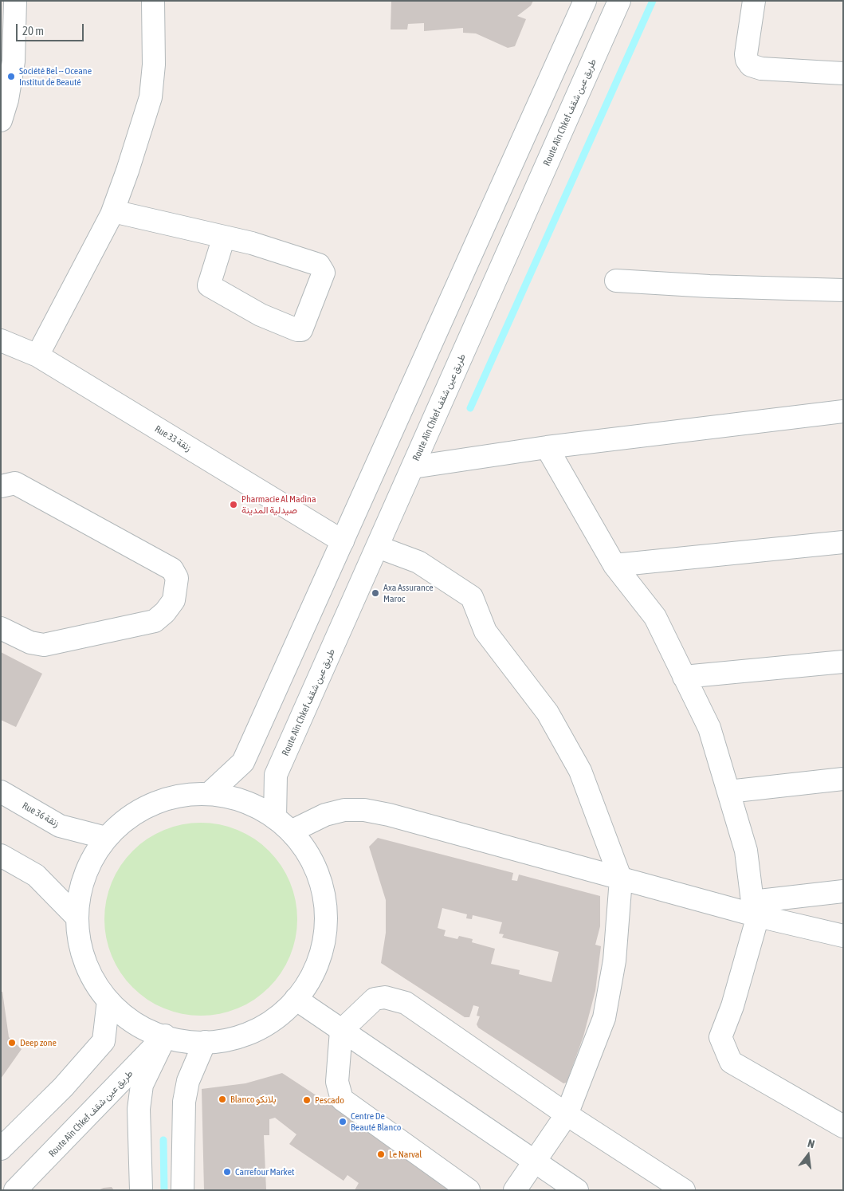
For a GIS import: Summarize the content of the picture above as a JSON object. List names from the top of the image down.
{
  "streets": {
    "street": ["Route Aïn Chkef طريق عين شقف", "Rue 33 زنقة", "Rue 36 زنقة"]
  },
  "places": [
    "Société Bel -- Oceane Institut de Beauté",
    "Pharmacie Al Madina صيدلية المدينة",
    "Axa Assurance Maroc",
    "Deep zone",
    "Blanco بلانكو",
    "Pescado",
    "Centre De Beauté Blanco",
    "Le Narval",
    "Carrefour Market"
  ],
  "scale_bar": "20 m",
  "north": "top"
}
